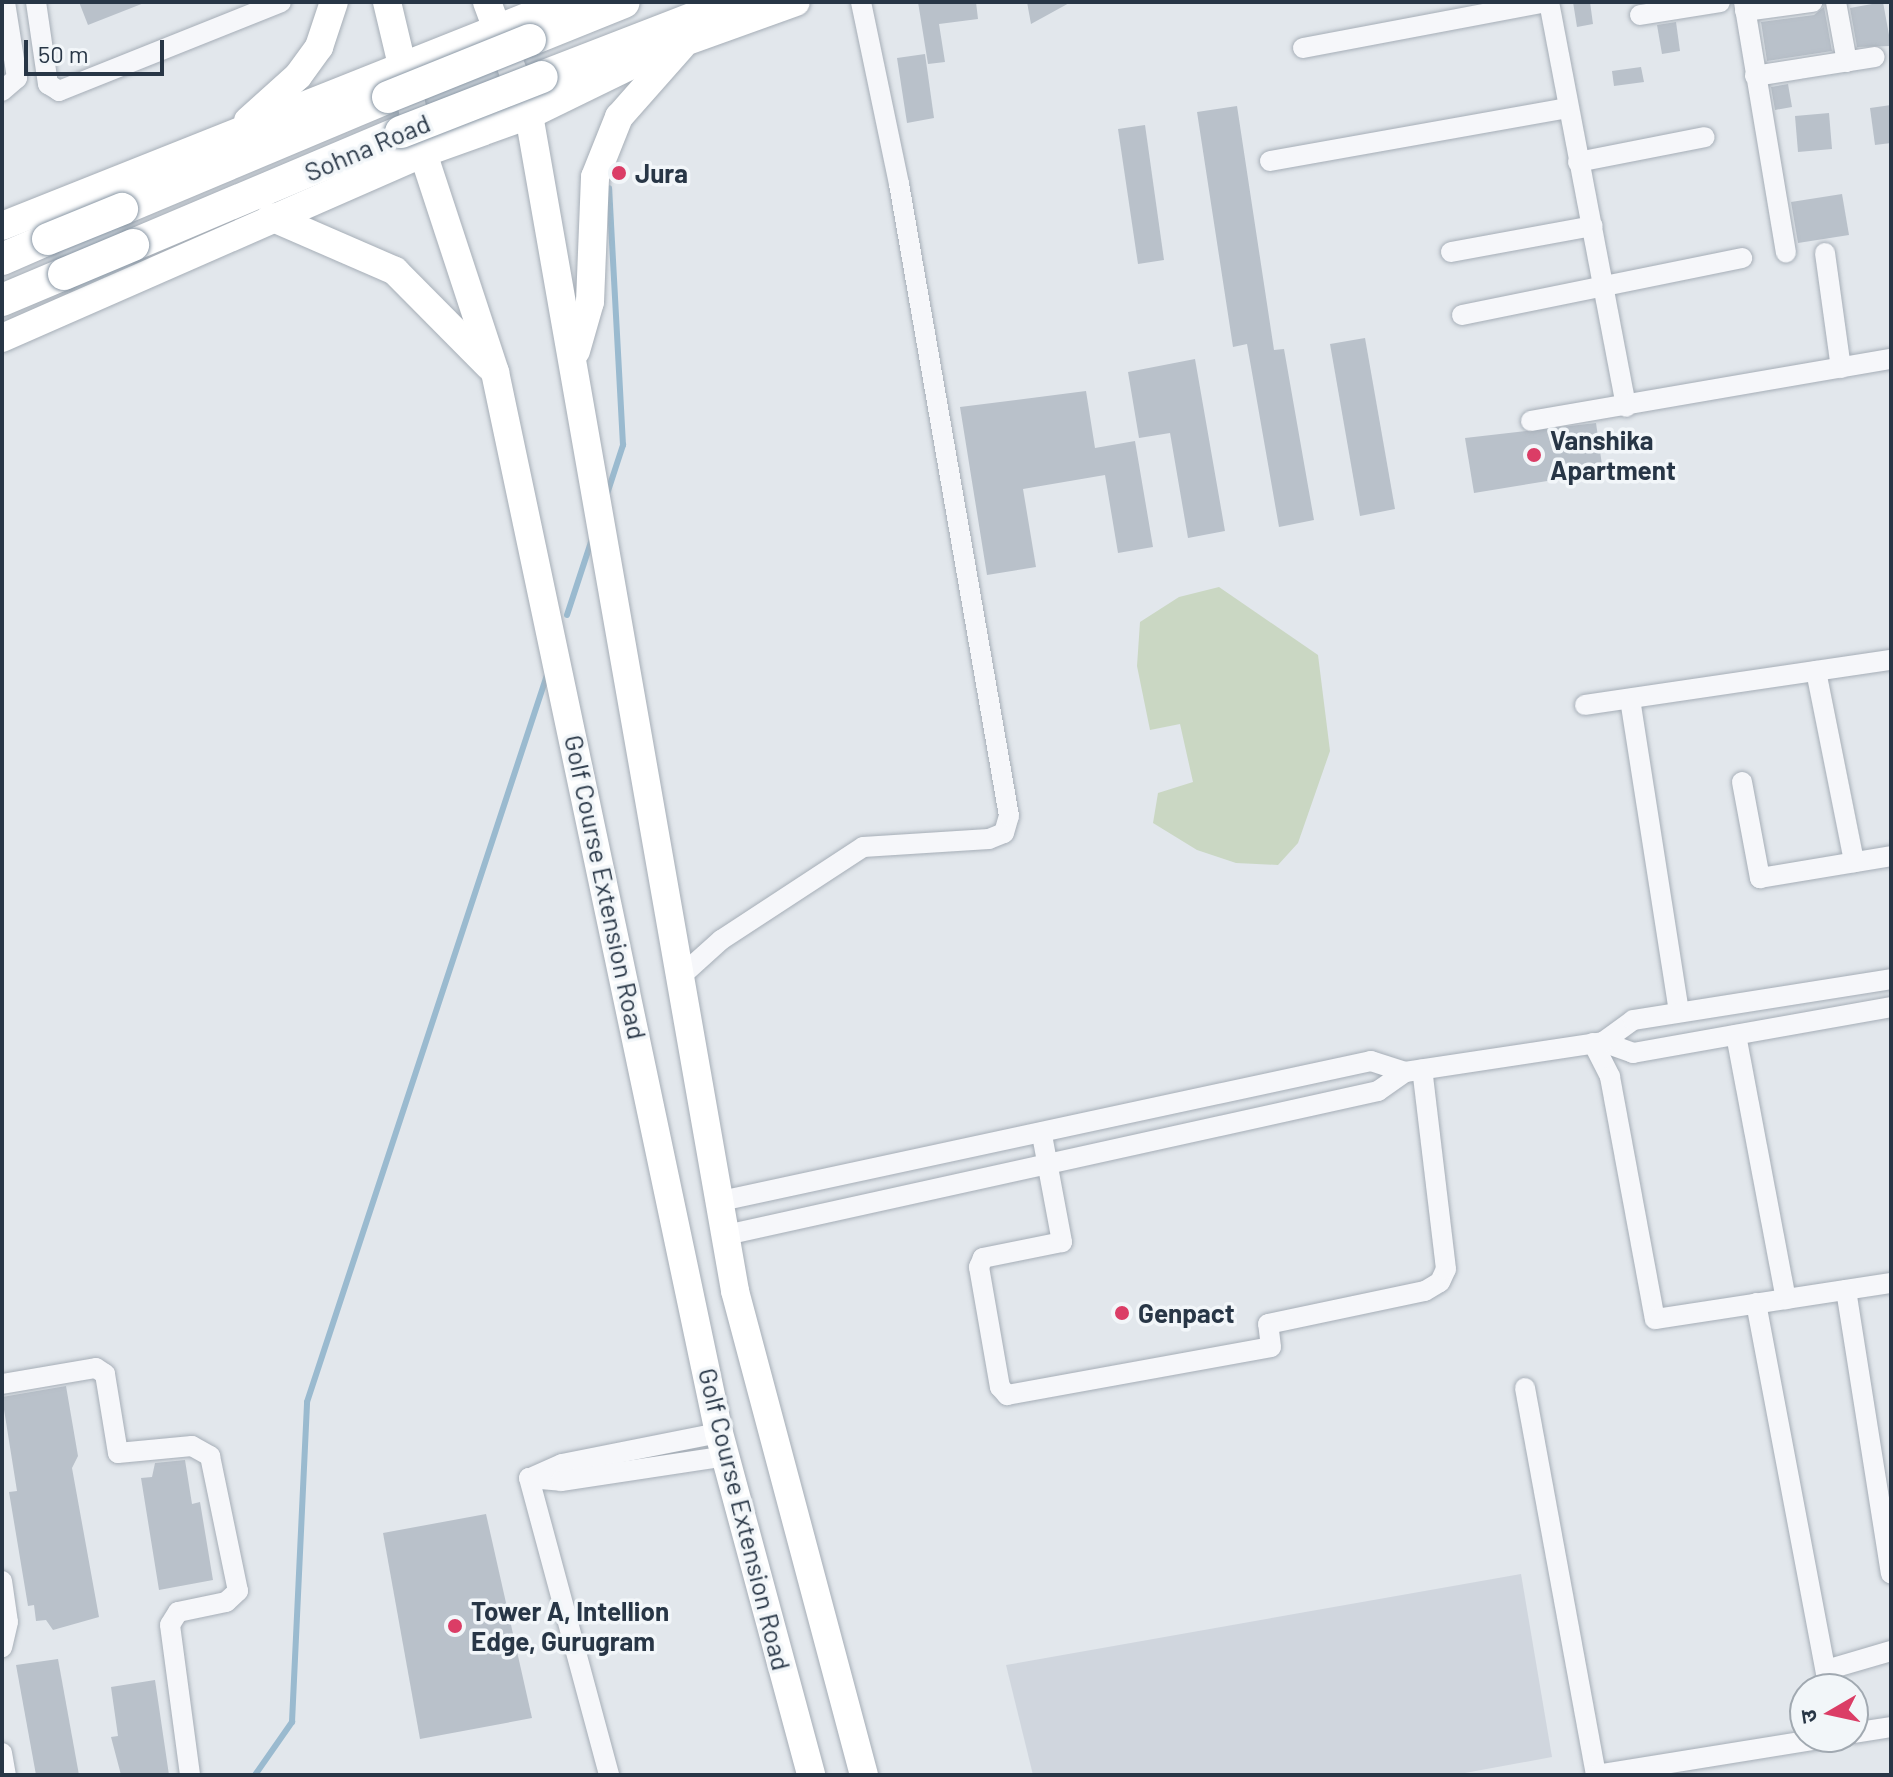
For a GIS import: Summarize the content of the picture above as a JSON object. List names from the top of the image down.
{
  "streets": {
    "highway": ["Sohna Road"],
    "main road": ["Golf Course Extension Road"]
  },
  "crossings": [
    ["Sohna Road", "Golf Course Extension Road"]
  ],
  "places": [
    "Jura",
    "Vanshika Apartment",
    "Genpact",
    "Tower A, Intellion Edge, Gurugram"
  ],
  "scale_bar": "50 m",
  "north": "left"
}
